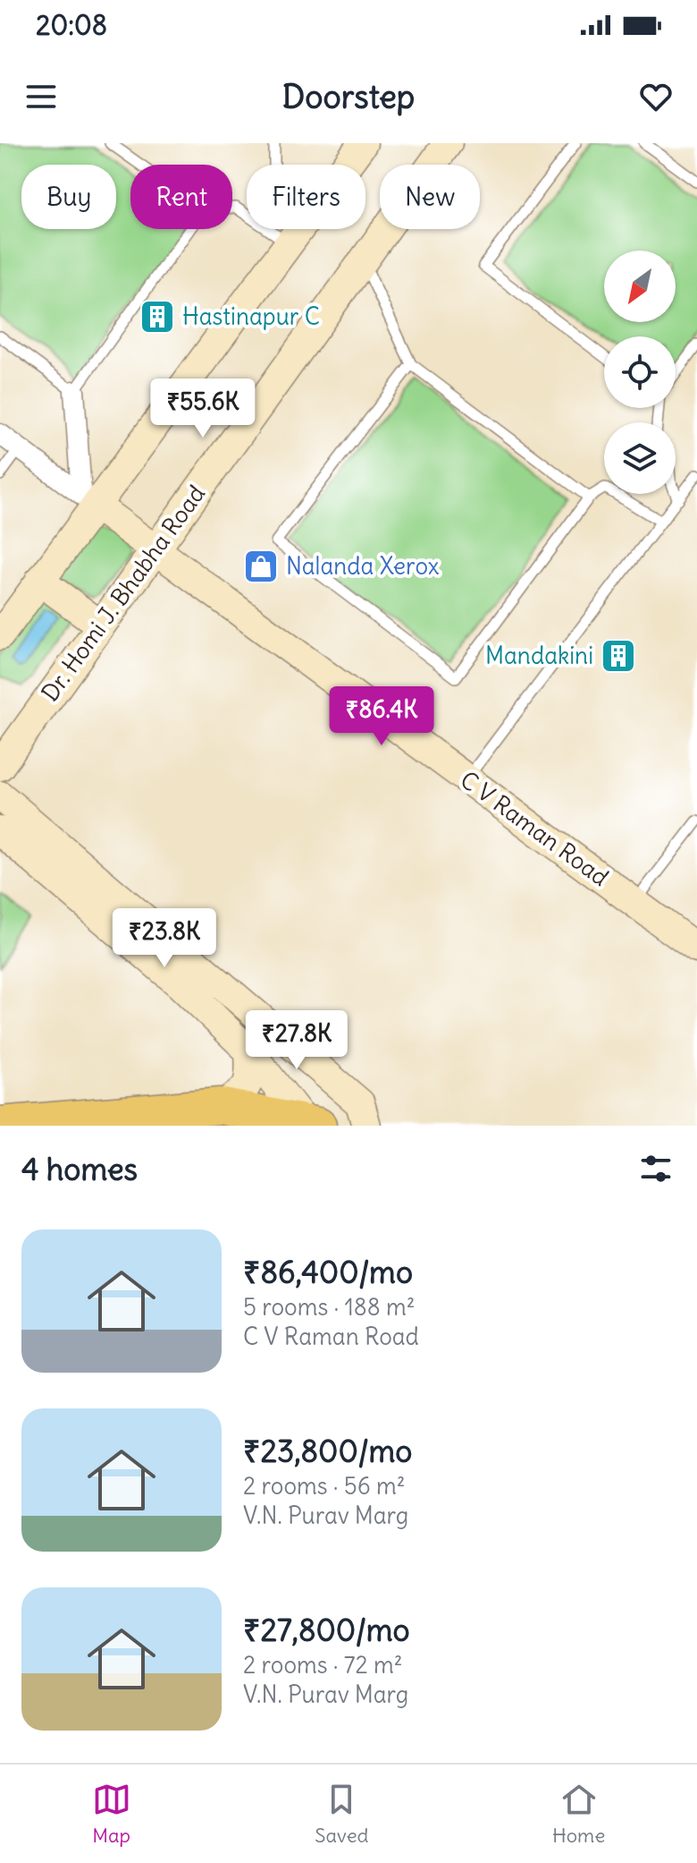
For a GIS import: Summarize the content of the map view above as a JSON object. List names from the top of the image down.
{
  "streets": {
    "street": ["Dr. Homi J. Bhabha Road", "C V Raman Road"]
  },
  "crossings": [
    ["Dr. Homi J. Bhabha Road", "C V Raman Road"]
  ],
  "places": {
    "building": ["Hastinapur C", "Mandakini"],
    "shop": ["Nalanda Xerox"]
  },
  "north": "bottom left",
  "page": {
    "status": "20:08",
    "header": "Doorstep",
    "chip": [
      "Buy",
      "Rent",
      "Filters",
      "New"
    ],
    "price": [
      "₹55.6K",
      "₹86.4K",
      "₹23.8K",
      "₹27.8K"
    ],
    "heading": "4 homes",
    "list": [
      {
        "name": "₹86,400/mo",
        "note": "5 rooms · 188 m² · C V Raman Road"
      },
      {
        "name": "₹23,800/mo",
        "note": "2 rooms · 56 m² · V.N. Purav Marg"
      },
      {
        "name": "₹27,800/mo",
        "note": "2 rooms · 72 m² · V.N. Purav Marg"
      }
    ],
    "tabs": ["Map", "Saved", "Home"]
  }
}
